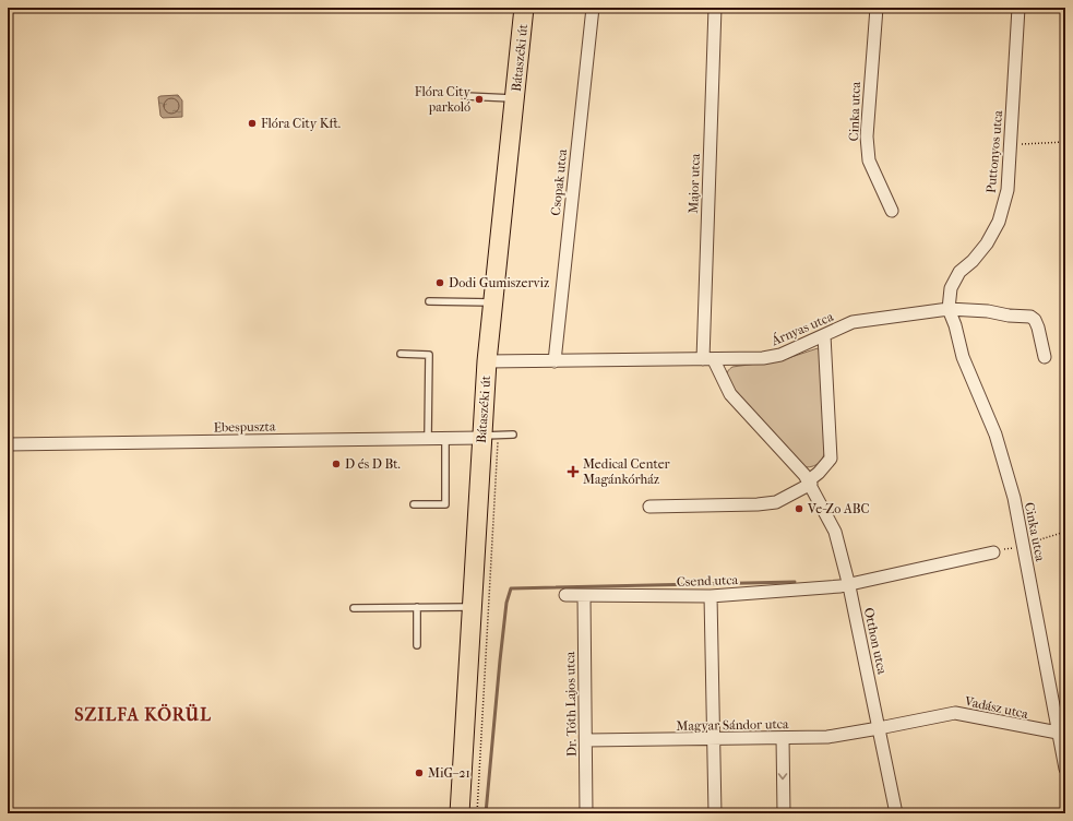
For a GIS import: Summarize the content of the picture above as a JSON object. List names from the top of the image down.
{
  "streets": {
    "main road": ["Bátaszéki út"],
    "street": [
      "Cinka utca",
      "Puttonyos utca",
      "Csopak utca",
      "Major utca",
      "Árnyas utca",
      "Ebespuszta",
      "Csend utca",
      "Otthon utca",
      "Dr. Tóth Lajos utca",
      "Vadász utca",
      "Magyar Sándor utca"
    ]
  },
  "crossings": [
    ["Bátaszéki út", "Árnyas utca"],
    ["Bátaszéki út", "Ebespuszta"],
    ["Cinka utca", "Puttonyos utca"],
    ["Cinka utca", "Árnyas utca"],
    ["Cinka utca", "Vadász utca"],
    ["Puttonyos utca", "Árnyas utca"],
    ["Csopak utca", "Árnyas utca"],
    ["Major utca", "Árnyas utca"],
    ["Major utca", "Otthon utca"],
    ["Árnyas utca", "Otthon utca"],
    ["Csend utca", "Otthon utca"],
    ["Csend utca", "Dr. Tóth Lajos utca"],
    ["Otthon utca", "Vadász utca"],
    ["Otthon utca", "Magyar Sándor utca"],
    ["Dr. Tóth Lajos utca", "Magyar Sándor utca"],
    ["Vadász utca", "Magyar Sándor utca"]
  ],
  "districts": ["SZILFA KÖRÜL"],
  "places": {
    "other": [
      "Flóra City parkoló",
      "Flóra City Kft.",
      "Dodi Gumiszerviz",
      "D és D Bt.",
      "Ve-Zo ABC",
      "MiG–21"
    ],
    "health": ["Medical Center Magánkórház"]
  }
}
